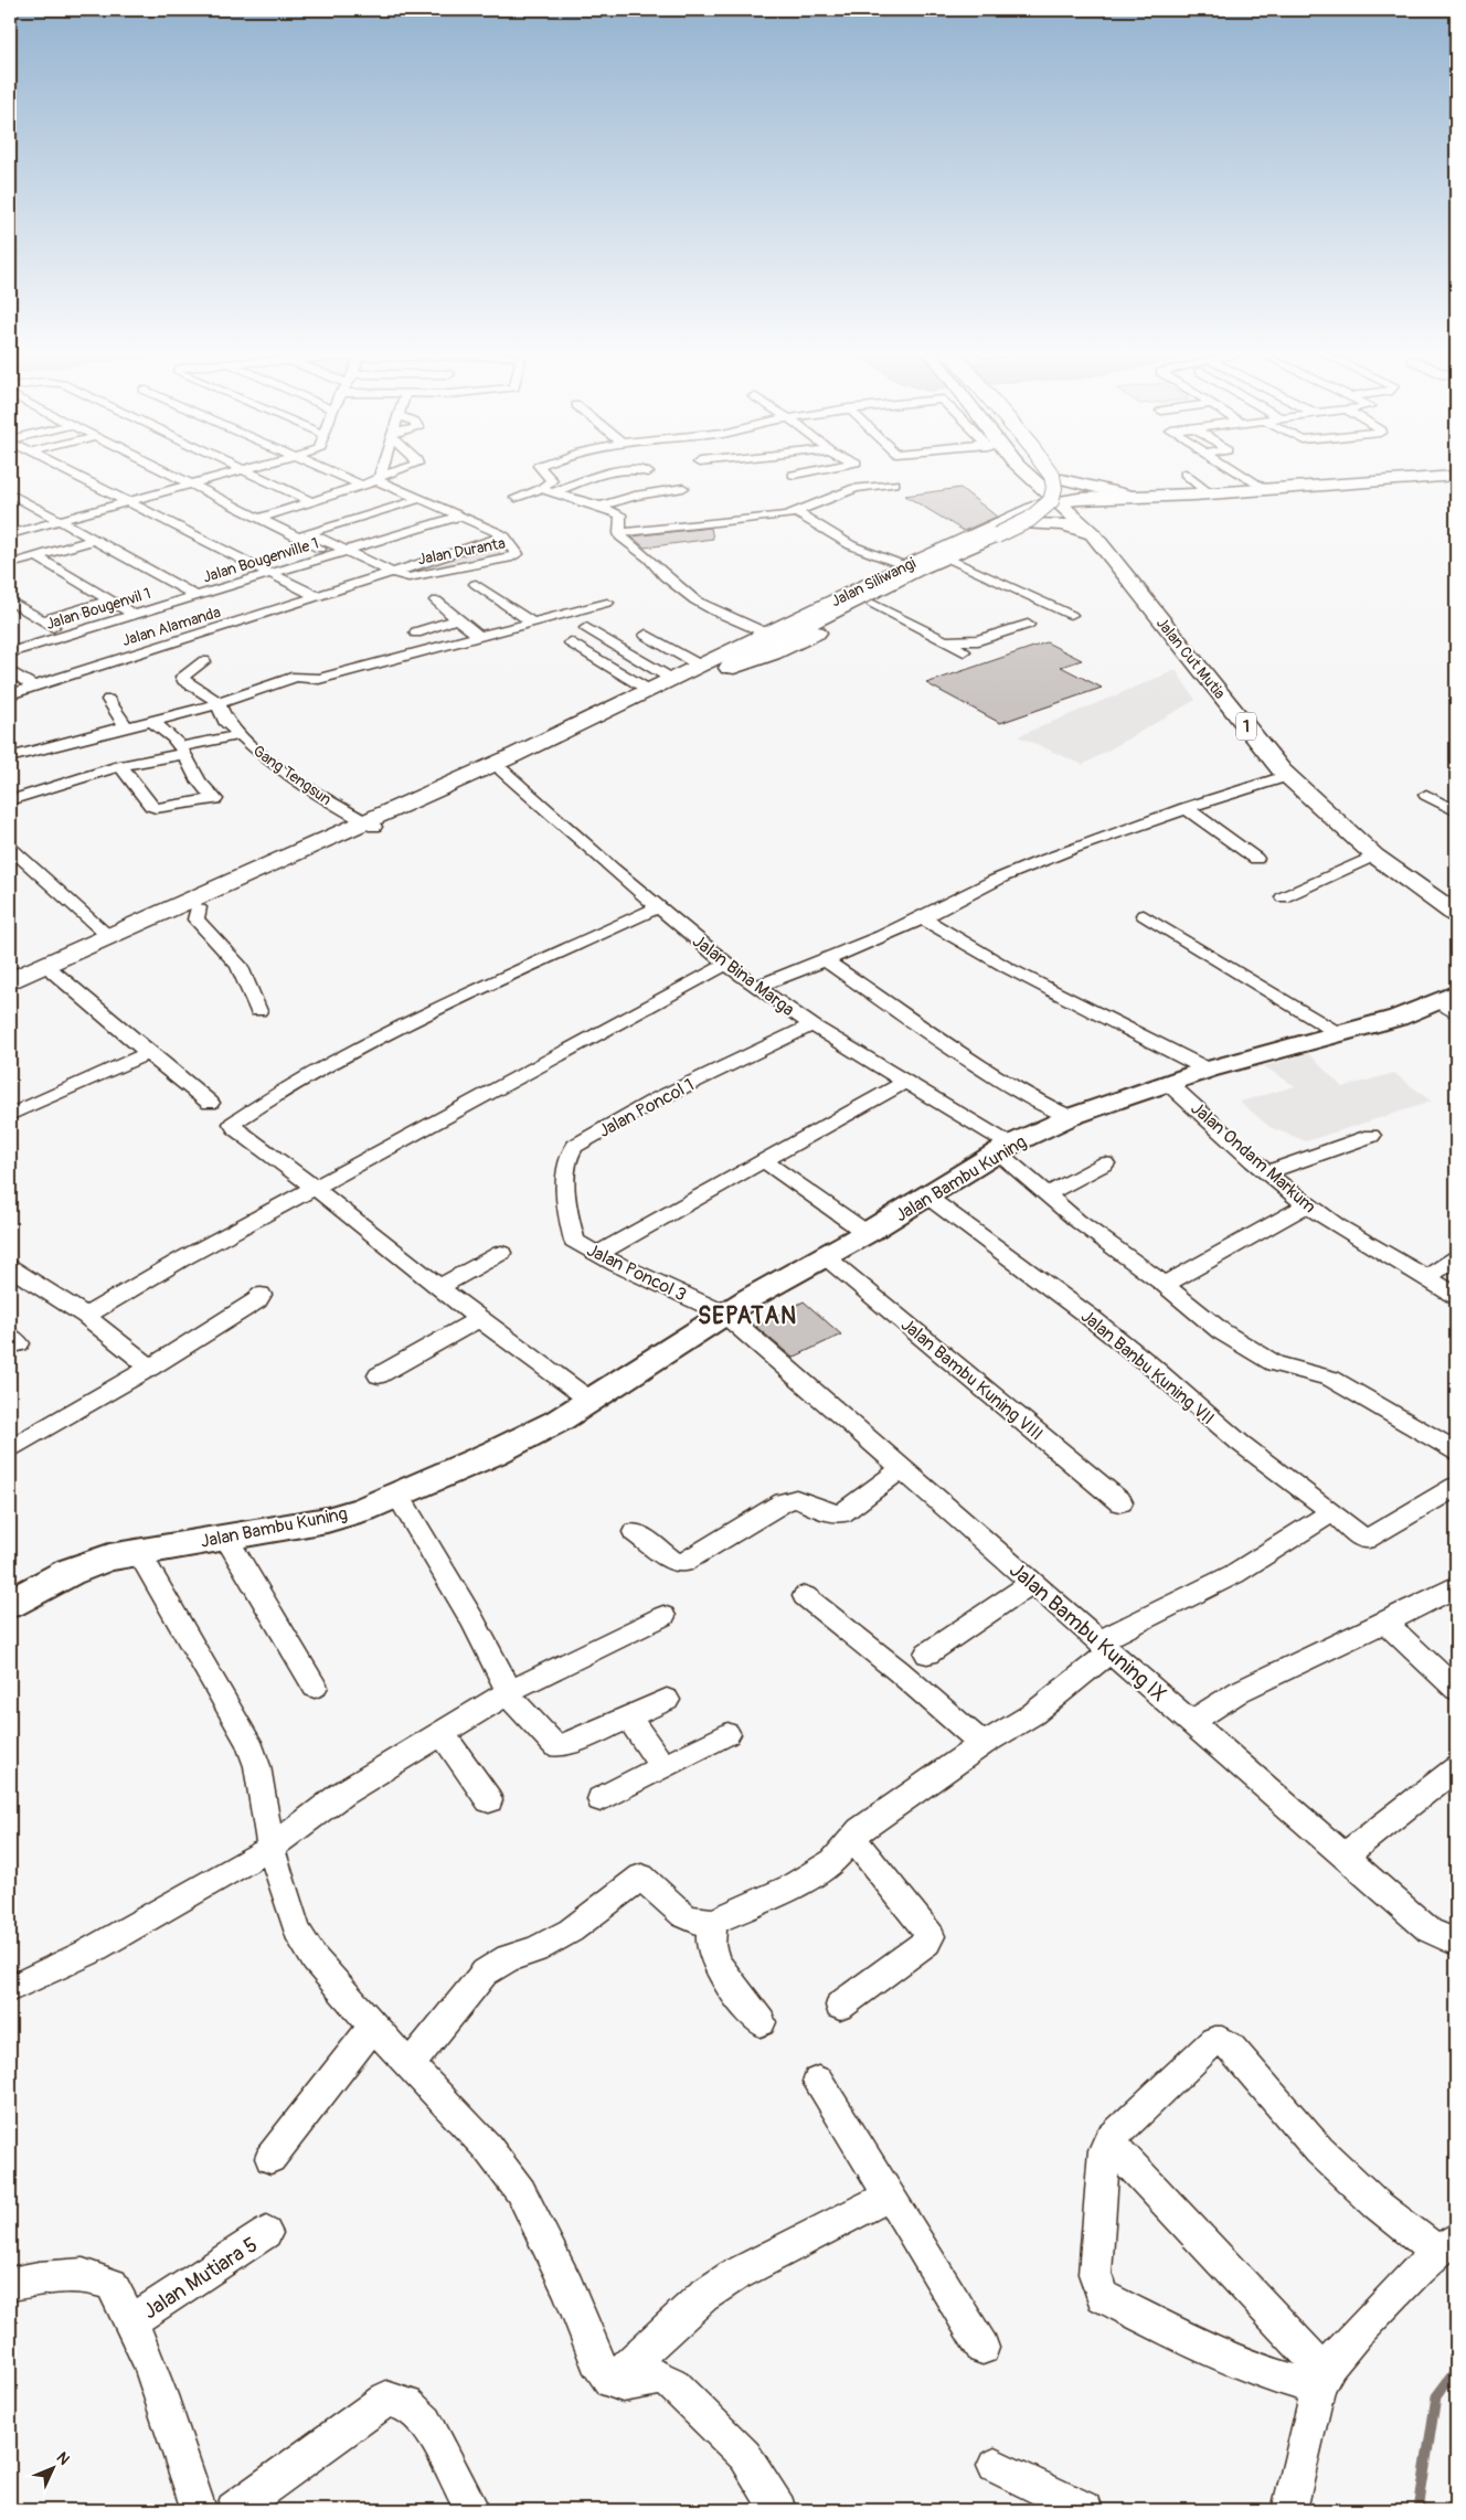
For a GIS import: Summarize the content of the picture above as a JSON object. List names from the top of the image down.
{
  "streets": {
    "main road": ["Jalan Siliwangi", "Jalan Cut Mutia", "1"],
    "street": [
      "Jalan Duranta",
      "Jalan Bougenville 1",
      "Jalan Bougenvil 1",
      "Jalan Alamanda",
      "Gang Tengsun",
      "Jalan Bina Marga",
      "Jalan Poncol 1",
      "Jalan Ondam Markum",
      "Jalan Bambu Kuning",
      "Jalan Poncol 3",
      "Jalan Banbu Kuning VII",
      "Jalan Bambu Kuning VIII",
      "Jalan Bambu Kuning IX",
      "Jalan Mutiara 5"
    ]
  },
  "crossings": [
    ["Jalan Duranta", "Jalan Bougenville 1"],
    ["Jalan Duranta", "Jalan Alamanda"],
    ["Jalan Bougenville 1", "Jalan Bougenvil 1"],
    ["Jalan Siliwangi", "Jalan Cut Mutia"],
    ["Jalan Siliwangi", "1"],
    ["Jalan Cut Mutia", "1"],
    ["Jalan Bina Marga", "Jalan Poncol 1"],
    ["Jalan Bina Marga", "Jalan Bambu Kuning"],
    ["Jalan Poncol 1", "Jalan Poncol 3"],
    ["Jalan Ondam Markum", "Jalan Bambu Kuning"],
    ["Jalan Bambu Kuning", "Jalan Poncol 3"],
    ["Jalan Bambu Kuning", "Jalan Banbu Kuning VII"],
    ["Jalan Bambu Kuning", "Jalan Bambu Kuning VIII"],
    ["Jalan Bambu Kuning", "Jalan Bambu Kuning IX"],
    ["Jalan Poncol 3", "Jalan Bambu Kuning IX"]
  ],
  "districts": ["SEPATAN"],
  "north": "top right"
}
